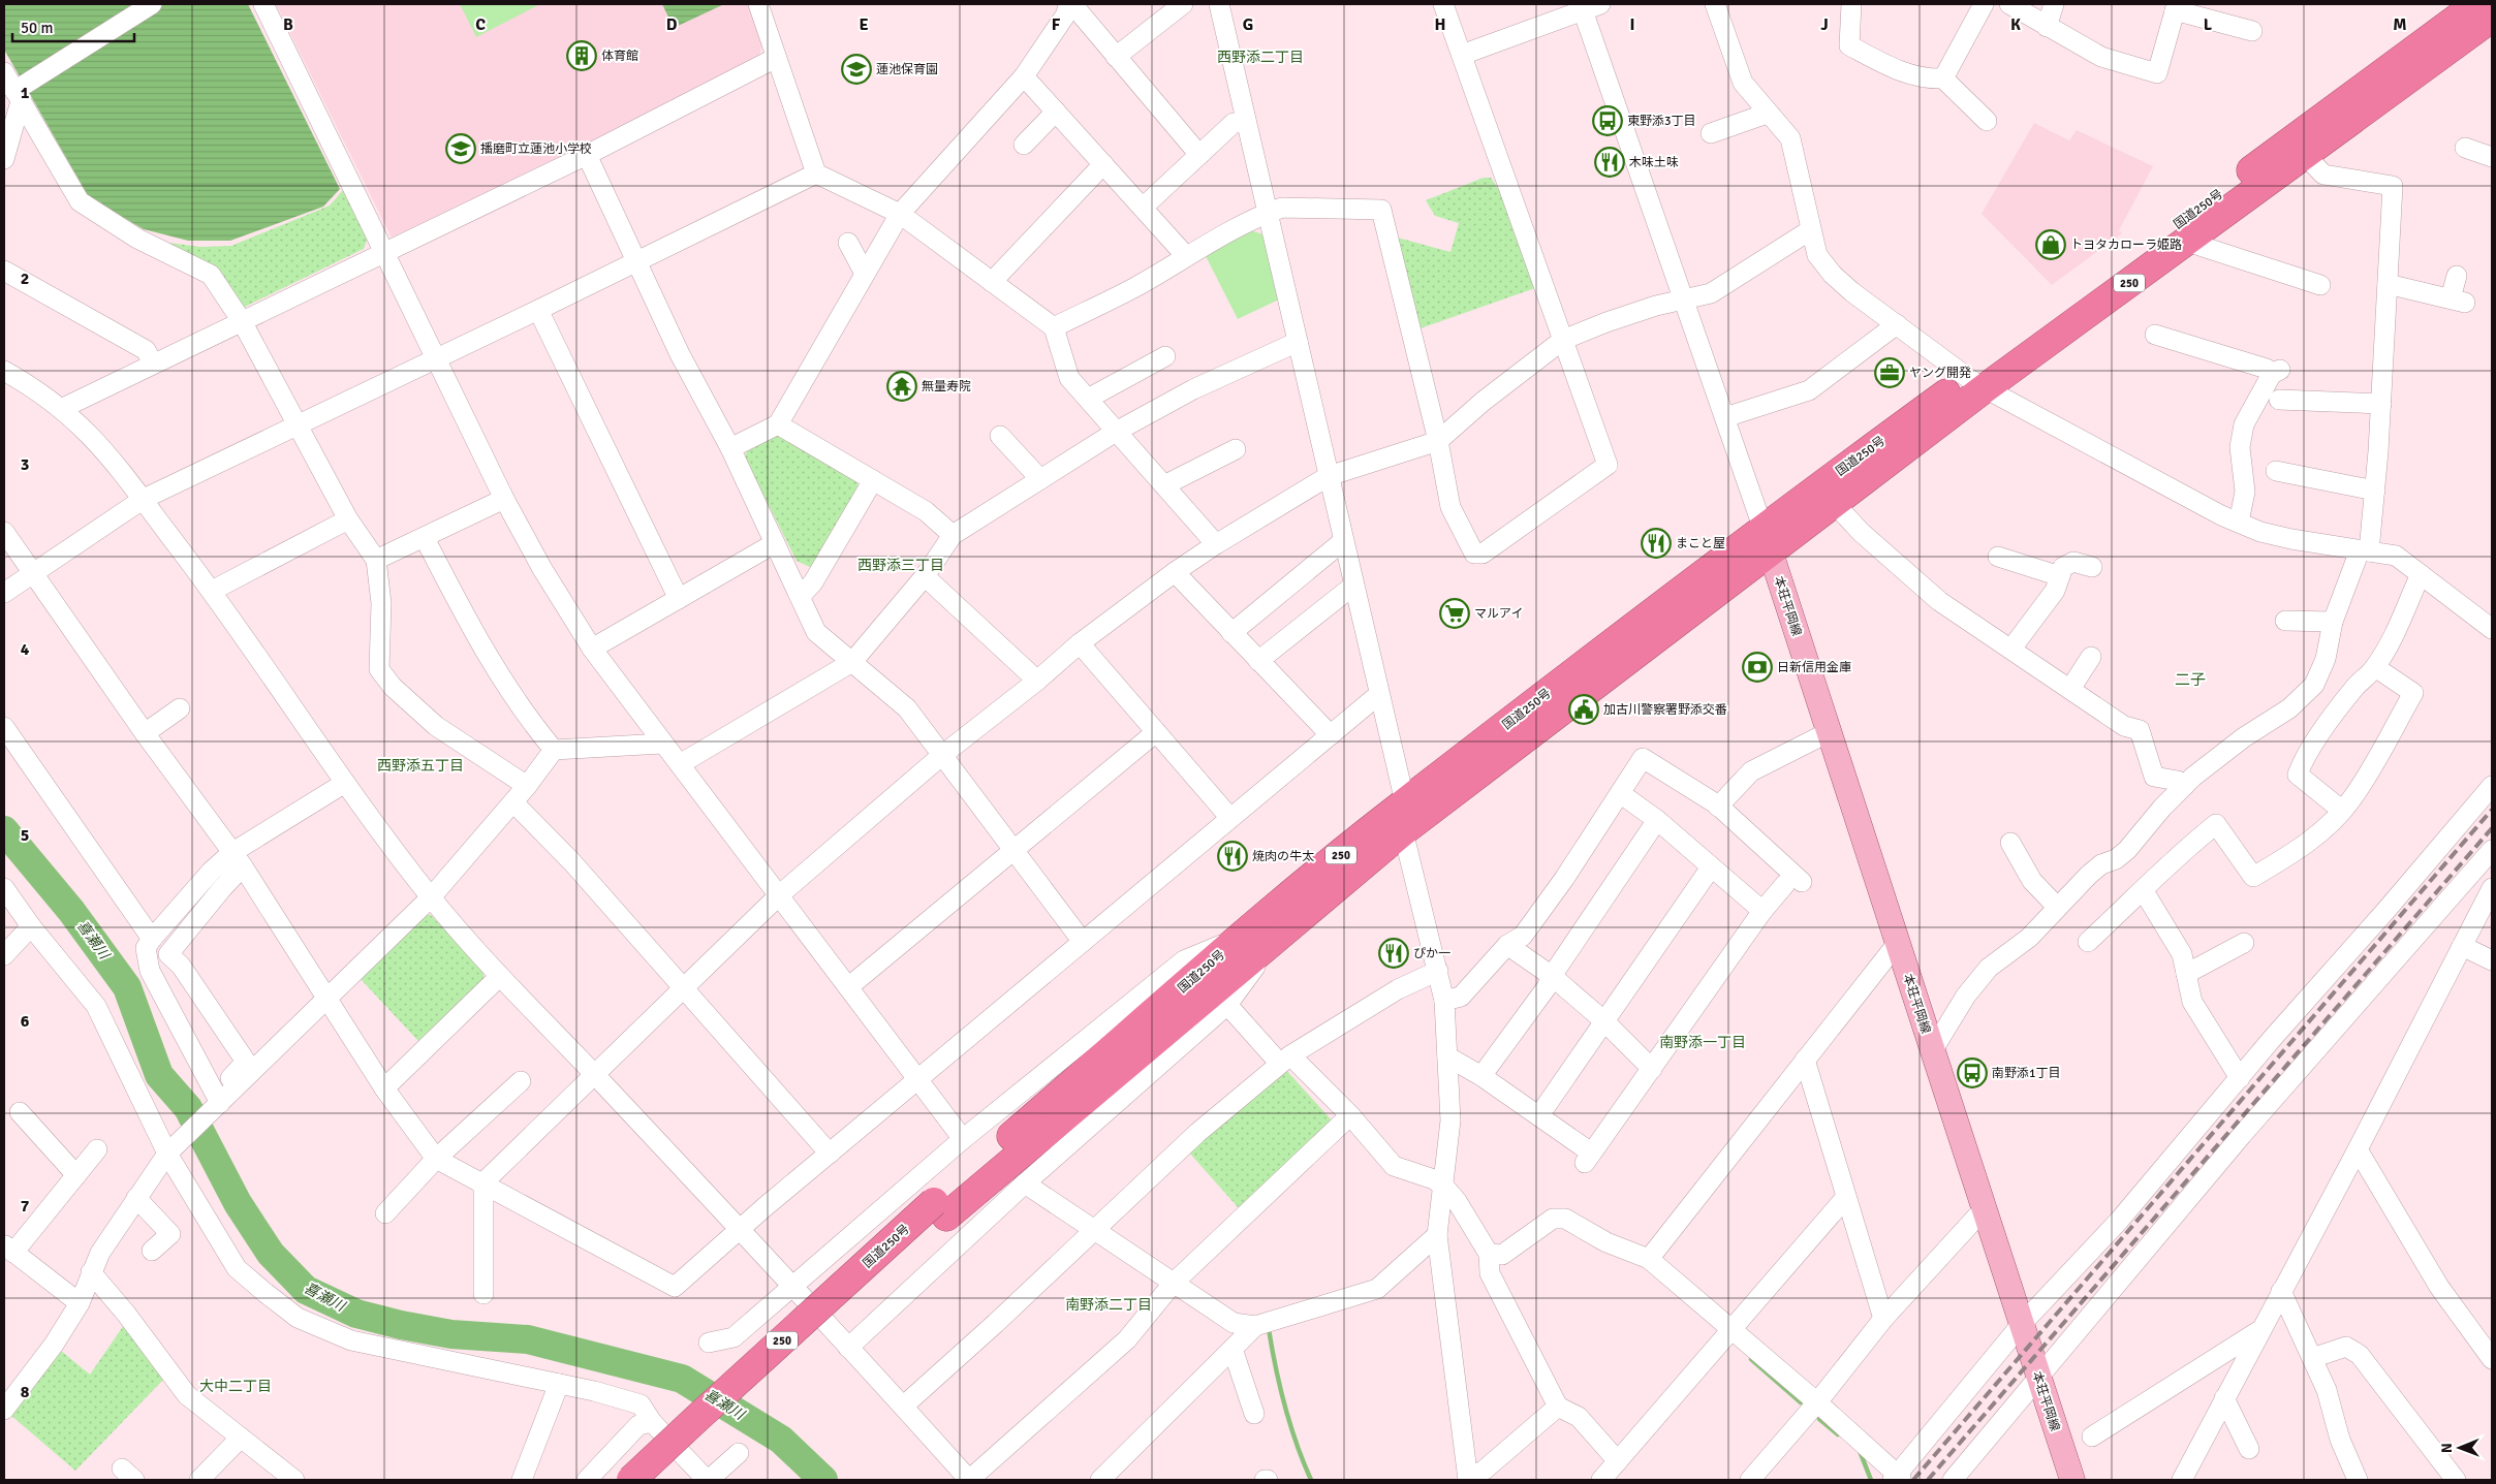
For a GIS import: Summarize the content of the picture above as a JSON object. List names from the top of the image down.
{
  "streets": {
    "highway": ["国道250号", "250"],
    "main road": ["本荘平岡線"]
  },
  "crossings": [
    ["国道250号", "本荘平岡線"]
  ],
  "districts": [
    "西野添二丁目",
    "西野添三丁目",
    "二子",
    "西野添五丁目",
    "南野添一丁目",
    "南野添二丁目",
    "大中二丁目"
  ],
  "water": ["喜瀬川"],
  "places": {
    "building": ["体育館"],
    "school or university": ["蓮池保育園", "播磨町立蓮池小学校"],
    "bus stop": ["東野添3丁目", "南野添1丁目"],
    "restaurant": [
      "木味土味",
      "まこと屋",
      "焼肉の牛太",
      "ぴか一"
    ],
    "shop": ["トヨタカローラ姫路"],
    "office": ["ヤング開発"],
    "temple": ["無量寿院"],
    "supermarket": ["マルアイ"],
    "bank": ["日新信用金庫"],
    "public building": ["加古川警察署野添交番"]
  },
  "scale_bar": "50 m",
  "north": "left",
  "grid": {
    "columns": [
      "B",
      "C",
      "D",
      "E",
      "F",
      "G",
      "H",
      "I",
      "J",
      "K",
      "L",
      "M"
    ],
    "rows": [
      "1",
      "2",
      "3",
      "4",
      "5",
      "6",
      "7",
      "8"
    ]
  }
}
